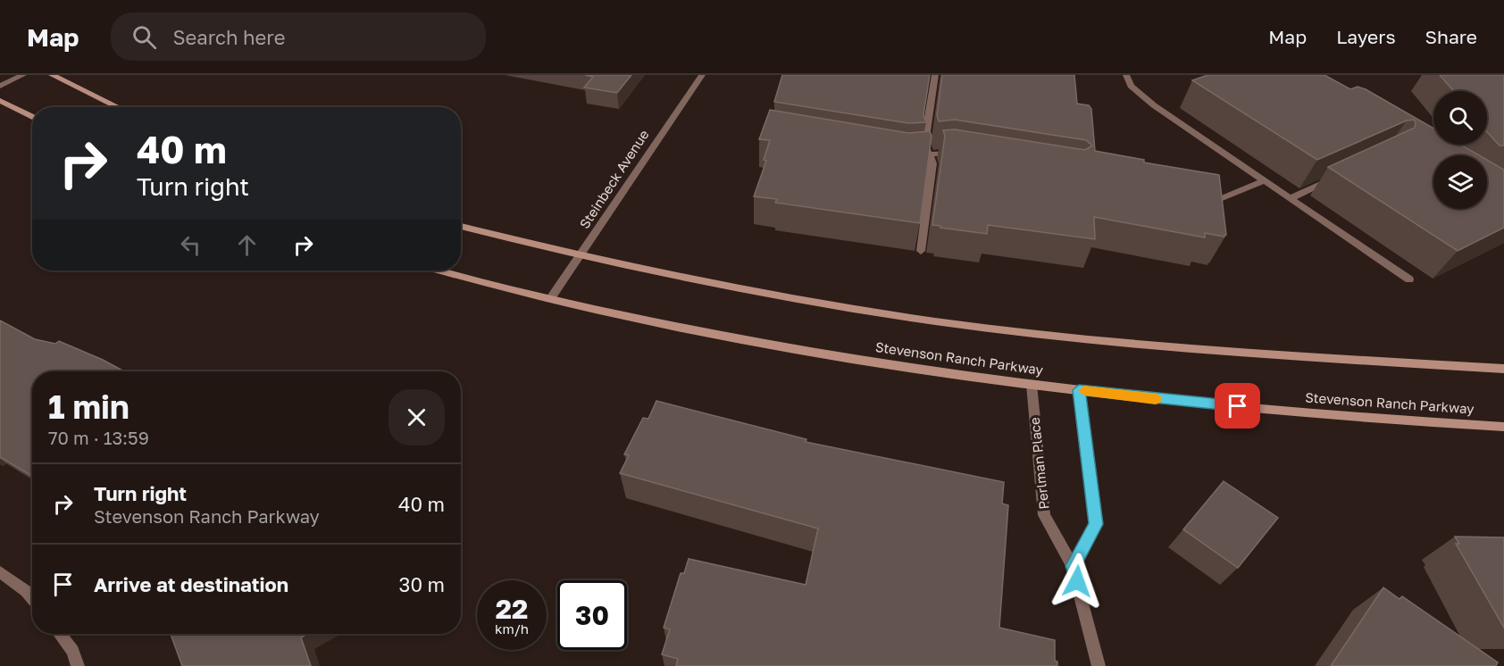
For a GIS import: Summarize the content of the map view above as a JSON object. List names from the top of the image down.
{
  "streets": {
    "main road": ["Stevenson Ranch Parkway"],
    "street": ["Steinbeck Avenue", "Perlman Place"]
  },
  "crossings": [
    ["Steinbeck Avenue", "Stevenson Ranch Parkway"],
    ["Stevenson Ranch Parkway", "Perlman Place"]
  ],
  "page": {
    "header": "Map",
    "search": "Search here",
    "nav": ["Map", "Layers", "Share"],
    "turn": ["40 m", "Turn right"],
    "heading": ["1 min", "70 m · 13:59"],
    "list": [
      {
        "name": "Turn right",
        "note": "Stevenson Ranch Parkway",
        "value": "40 m"
      },
      {
        "name": "Arrive at destination",
        "value": "30 m"
      }
    ],
    "speed": "22 km/h",
    "limit": "30"
  }
}
